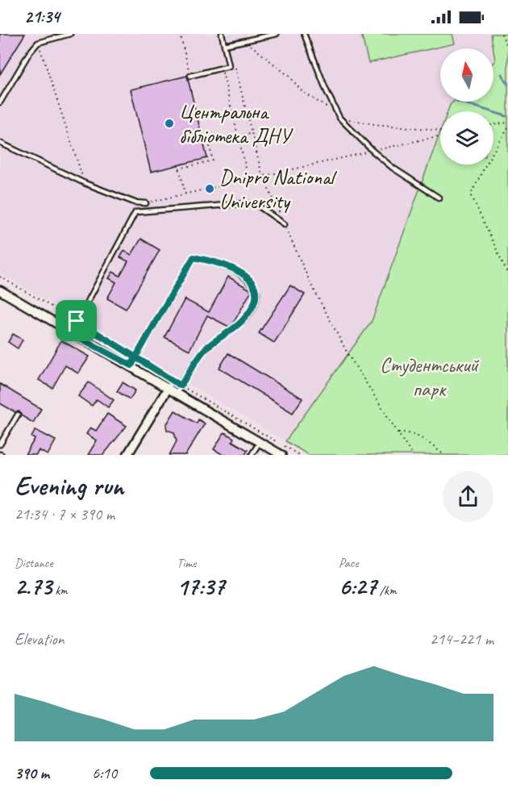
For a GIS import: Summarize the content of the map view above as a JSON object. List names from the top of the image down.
{
  "parks": ["Студентський парк"],
  "places": ["Центральна бібліотека ДНУ", "Dnipro National University"],
  "north": "top",
  "page": {
    "status": "21:34",
    "heading": ["Evening run", "21:34 · 7 × 390 m"],
    "stats": [
      ["Distance", "2.73 km"],
      ["Time", "17:37"],
      ["Pace", "6:27 /km"]
    ],
    "chart": ["Elevation", "214–221 m"],
    "list": [
      {
        "name": "390 m",
        "note": "6:10"
      }
    ]
  }
}
